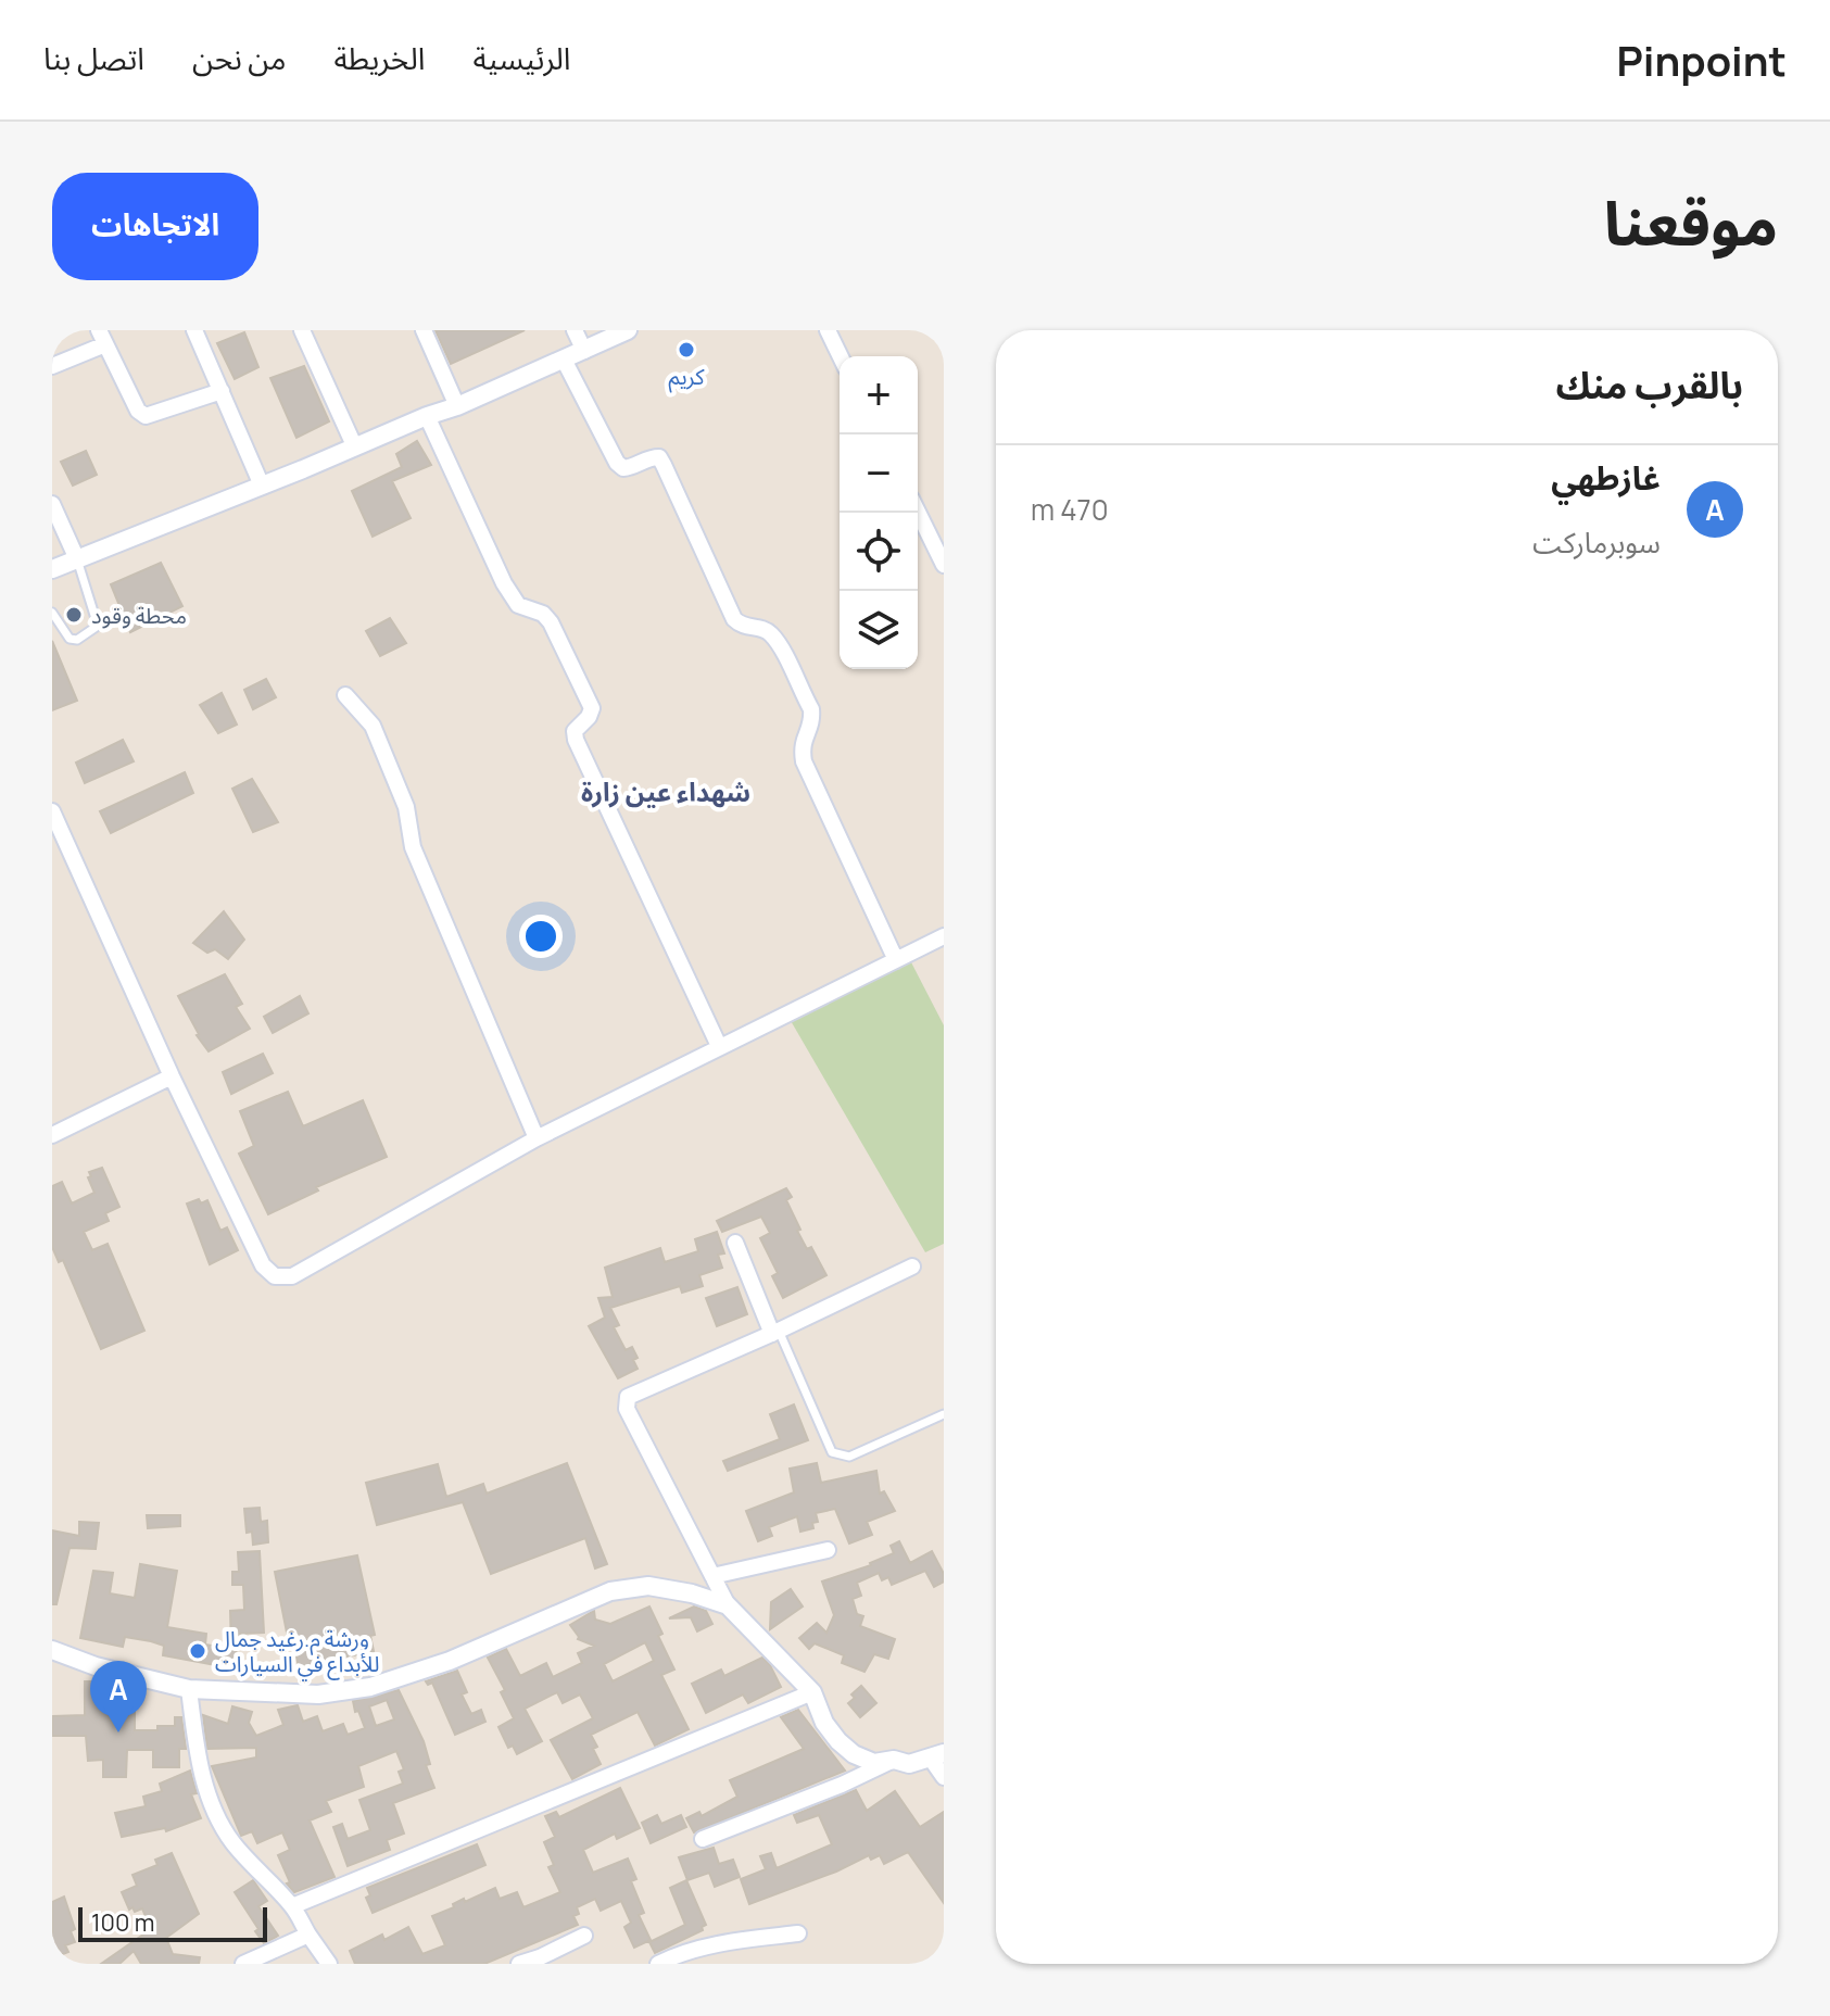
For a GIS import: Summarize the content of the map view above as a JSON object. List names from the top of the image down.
{
  "districts": ["شهداء عين زارة"],
  "places": ["كريم", "محطة وقود", "ورشة م.رغيد جمال للأبداع في السيارات"],
  "scale_bar": "100 m",
  "page": {
    "header": "Pinpoint",
    "nav": [
      "الرئيسية",
      "الخريطة",
      "من نحن",
      "اتصل بنا"
    ],
    "title": "موقعنا",
    "buttons": "الاتجاهات",
    "heading": "بالقرب منك",
    "map_buttons": ["+", "−"],
    "list": [
      {
        "mark": "A",
        "name": "غازطهي",
        "note": "سوبرماركت",
        "value": "470 m"
      }
    ],
    "pins": "A",
    "scale": "100 m"
  }
}
